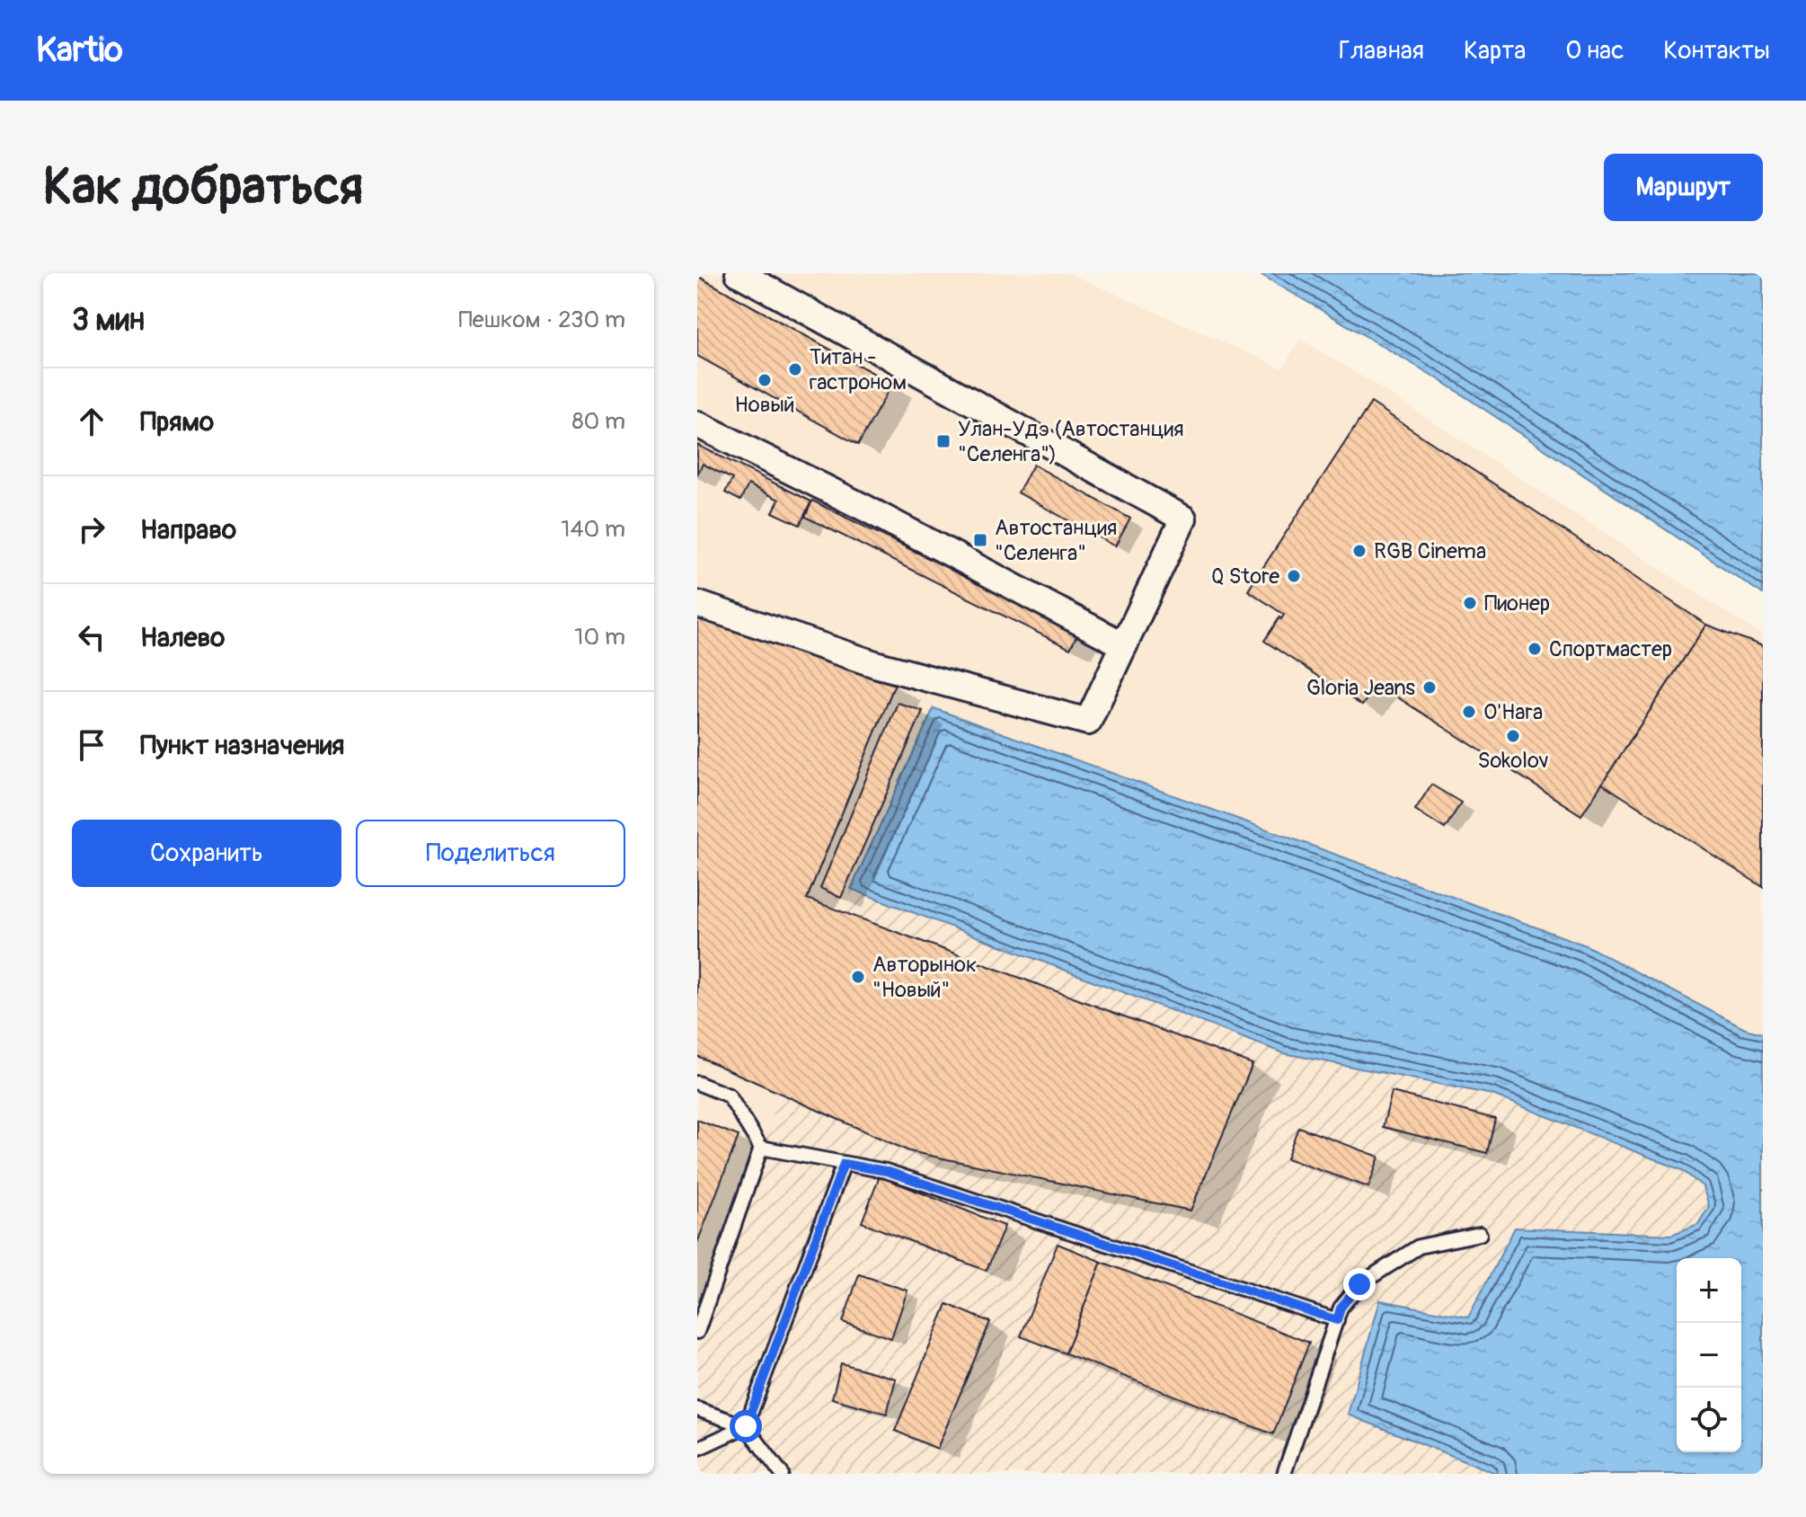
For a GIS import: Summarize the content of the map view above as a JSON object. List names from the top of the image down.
{
  "places": {
    "other": [
      "Титан - гастроном",
      "Новый",
      "RGB Cinema",
      "Q Store",
      "Пионер",
      "Спортмастер",
      "Gloria Jeans",
      "O'Hara",
      "Sokolov",
      "Авторынок \"Новый\""
    ],
    "transit": ["Улан-Удэ (Автостанция \"Селенга\")", "Автостанция \"Селенга\""]
  },
  "page": {
    "header": "Kartio",
    "nav": [
      "Главная",
      "Карта",
      "О нас",
      "Контакты"
    ],
    "buttons": [
      "Маршрут",
      ["Сохранить", "Поделиться"]
    ],
    "title": "Как добраться",
    "heading": ["3 мин", "Пешком · 230 m"],
    "list": [
      ["Прямо", "80 m"],
      ["Направо", "140 m"],
      ["Налево", "10 m"],
      "Пункт назначения"
    ],
    "map_buttons": ["+", "−"]
  }
}
